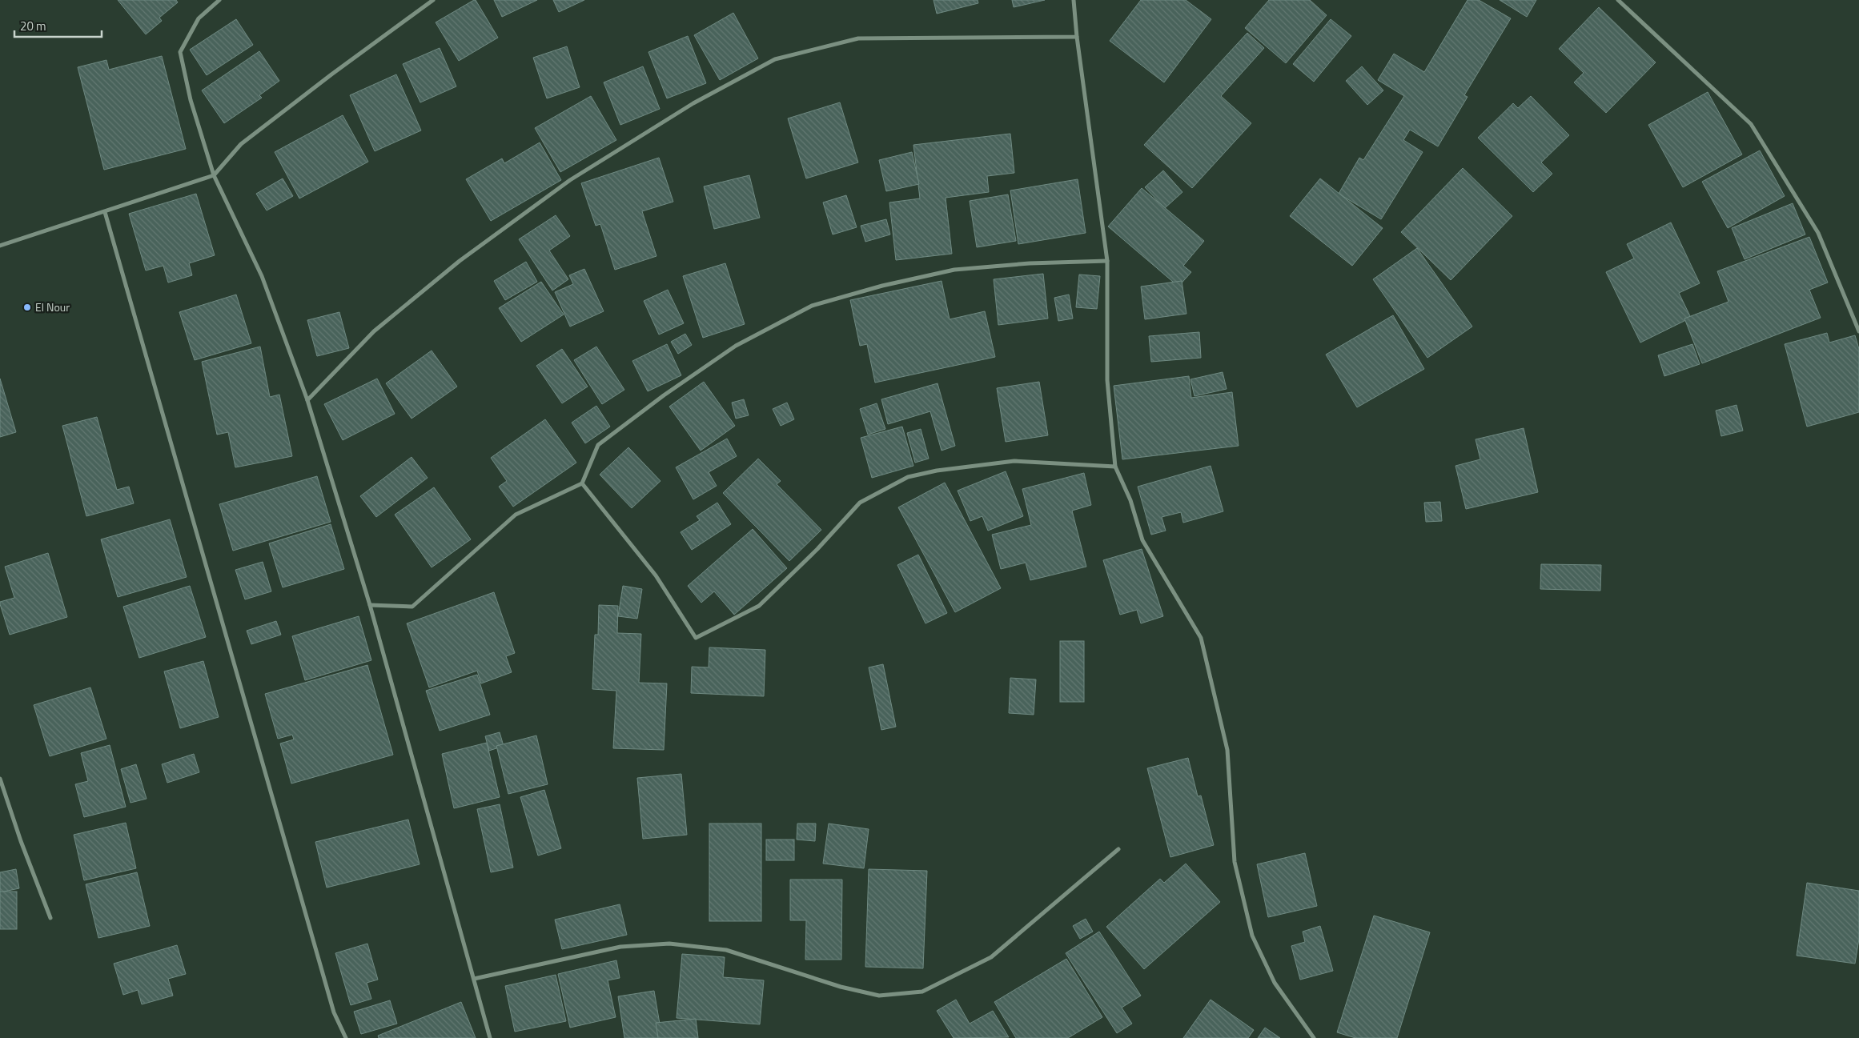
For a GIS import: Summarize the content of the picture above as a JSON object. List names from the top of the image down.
{
  "places": ["El Nour"],
  "scale_bar": "20 m"
}
